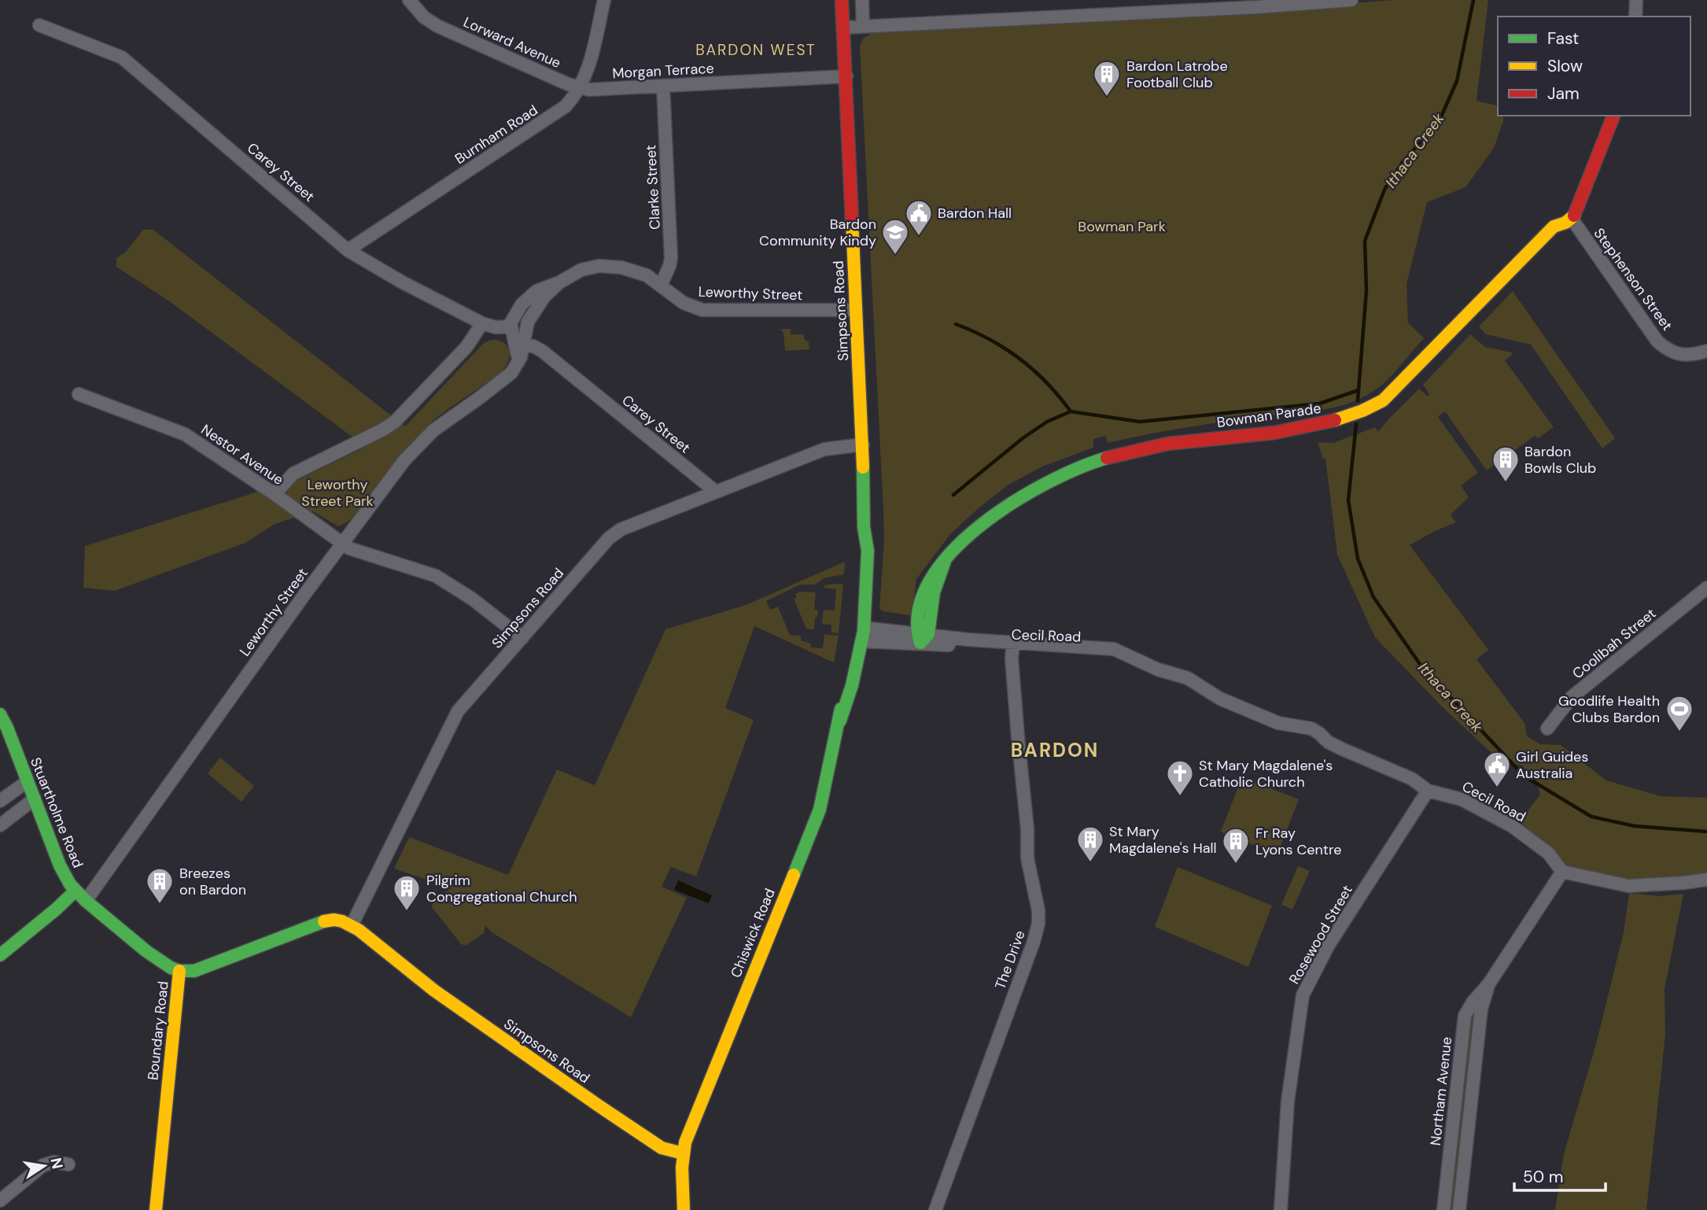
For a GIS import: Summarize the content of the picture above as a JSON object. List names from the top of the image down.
{
  "streets": {
    "main road": [
      "Simpsons Road",
      "Bowman Parade",
      "Stuartholme Road",
      "Chiswick Road",
      "Boundary Road"
    ],
    "street": [
      "Lorward Avenue",
      "Morgan Terrace",
      "Burnham Road",
      "Carey Street",
      "Clarke Street",
      "Stephenson Street",
      "Leworthy Street",
      "Nestor Avenue",
      "Cecil Road",
      "Coolibah Street",
      "Rosewood Street",
      "The Drive",
      "Northam Avenue"
    ]
  },
  "crossings": [
    ["Lorward Avenue", "Morgan Terrace"],
    ["Lorward Avenue", "Burnham Road"],
    ["Morgan Terrace", "Burnham Road"],
    ["Morgan Terrace", "Clarke Street"],
    ["Morgan Terrace", "Simpsons Road"],
    ["Burnham Road", "Carey Street"],
    ["Carey Street", "Leworthy Street"],
    ["Carey Street", "Simpsons Road"],
    ["Clarke Street", "Leworthy Street"],
    ["Stephenson Street", "Bowman Parade"],
    ["Leworthy Street", "Simpsons Road"],
    ["Leworthy Street", "Nestor Avenue"],
    ["Leworthy Street", "Stuartholme Road"],
    ["Simpsons Road", "Nestor Avenue"],
    ["Simpsons Road", "Chiswick Road"],
    ["Simpsons Road", "Boundary Road"],
    ["Bowman Parade", "Cecil Road"],
    ["Cecil Road", "Chiswick Road"],
    ["Cecil Road", "Rosewood Street"],
    ["Cecil Road", "The Drive"],
    ["Cecil Road", "Northam Avenue"],
    ["Stuartholme Road", "Boundary Road"]
  ],
  "districts": ["BARDON WEST", "BARDON"],
  "water": ["Ithaca Creek"],
  "parks": ["Bowman Park", "Leworthy Street Park"],
  "places": {
    "building": [
      "Bardon Latrobe Football Club",
      "Bardon Bowls Club",
      "St Mary Magdalene's Hall",
      "Fr Ray Lyons Centre",
      "Breezes on Bardon",
      "Pilgrim Congregational Church"
    ],
    "public building": ["Bardon Hall", "Girl Guides Australia"],
    "school or university": ["Bardon Community Kindy"],
    "sports": ["Goodlife Health Clubs Bardon"],
    "church": ["St Mary Magdalene's Catholic Church"]
  },
  "legend": ["Fast", "Slow", "Jam"],
  "scale_bar": "50 m",
  "north": "right"
}
